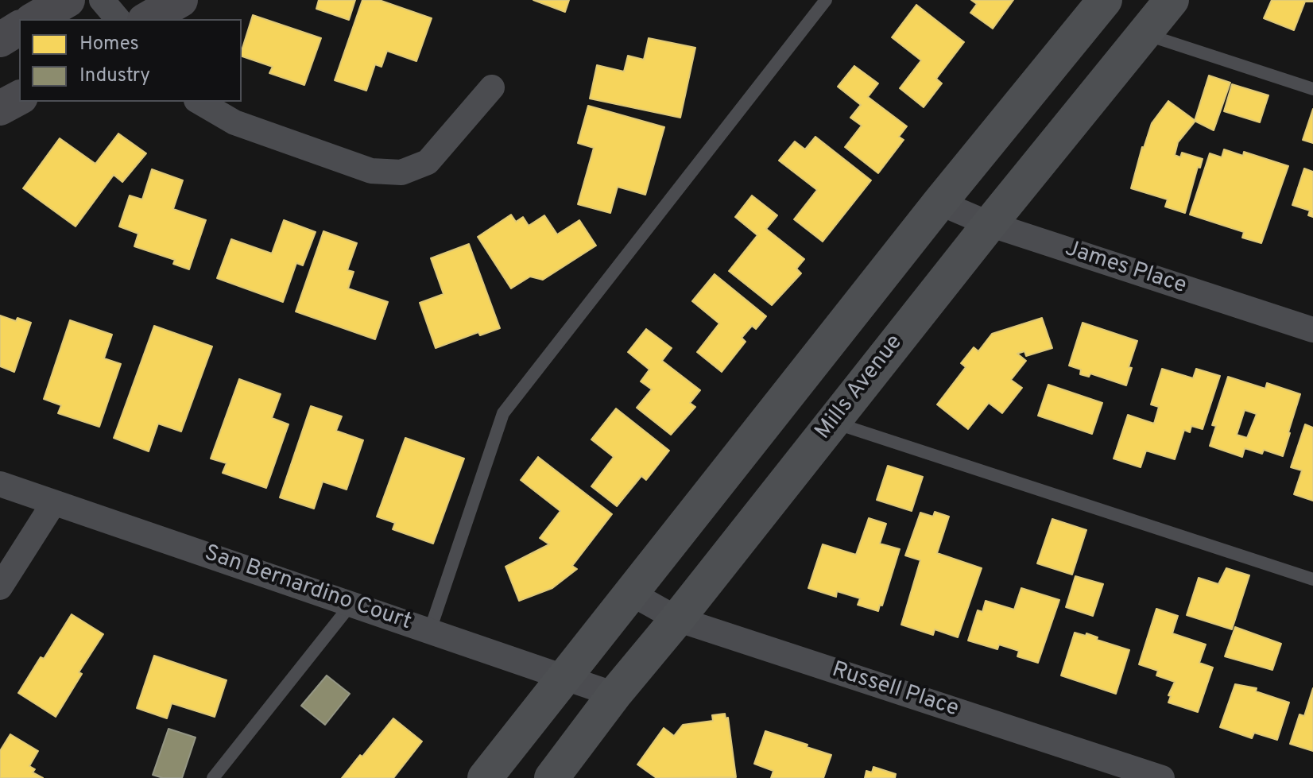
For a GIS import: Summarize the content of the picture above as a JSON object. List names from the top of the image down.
{
  "streets": {
    "main road": ["Mills Avenue"],
    "street": ["James Place", "San Bernardino Court", "Russell Place"]
  },
  "crossings": [
    ["James Place", "Mills Avenue"],
    ["Mills Avenue", "San Bernardino Court"],
    ["Mills Avenue", "Russell Place"]
  ],
  "legend": ["Homes", "Industry"]
}
